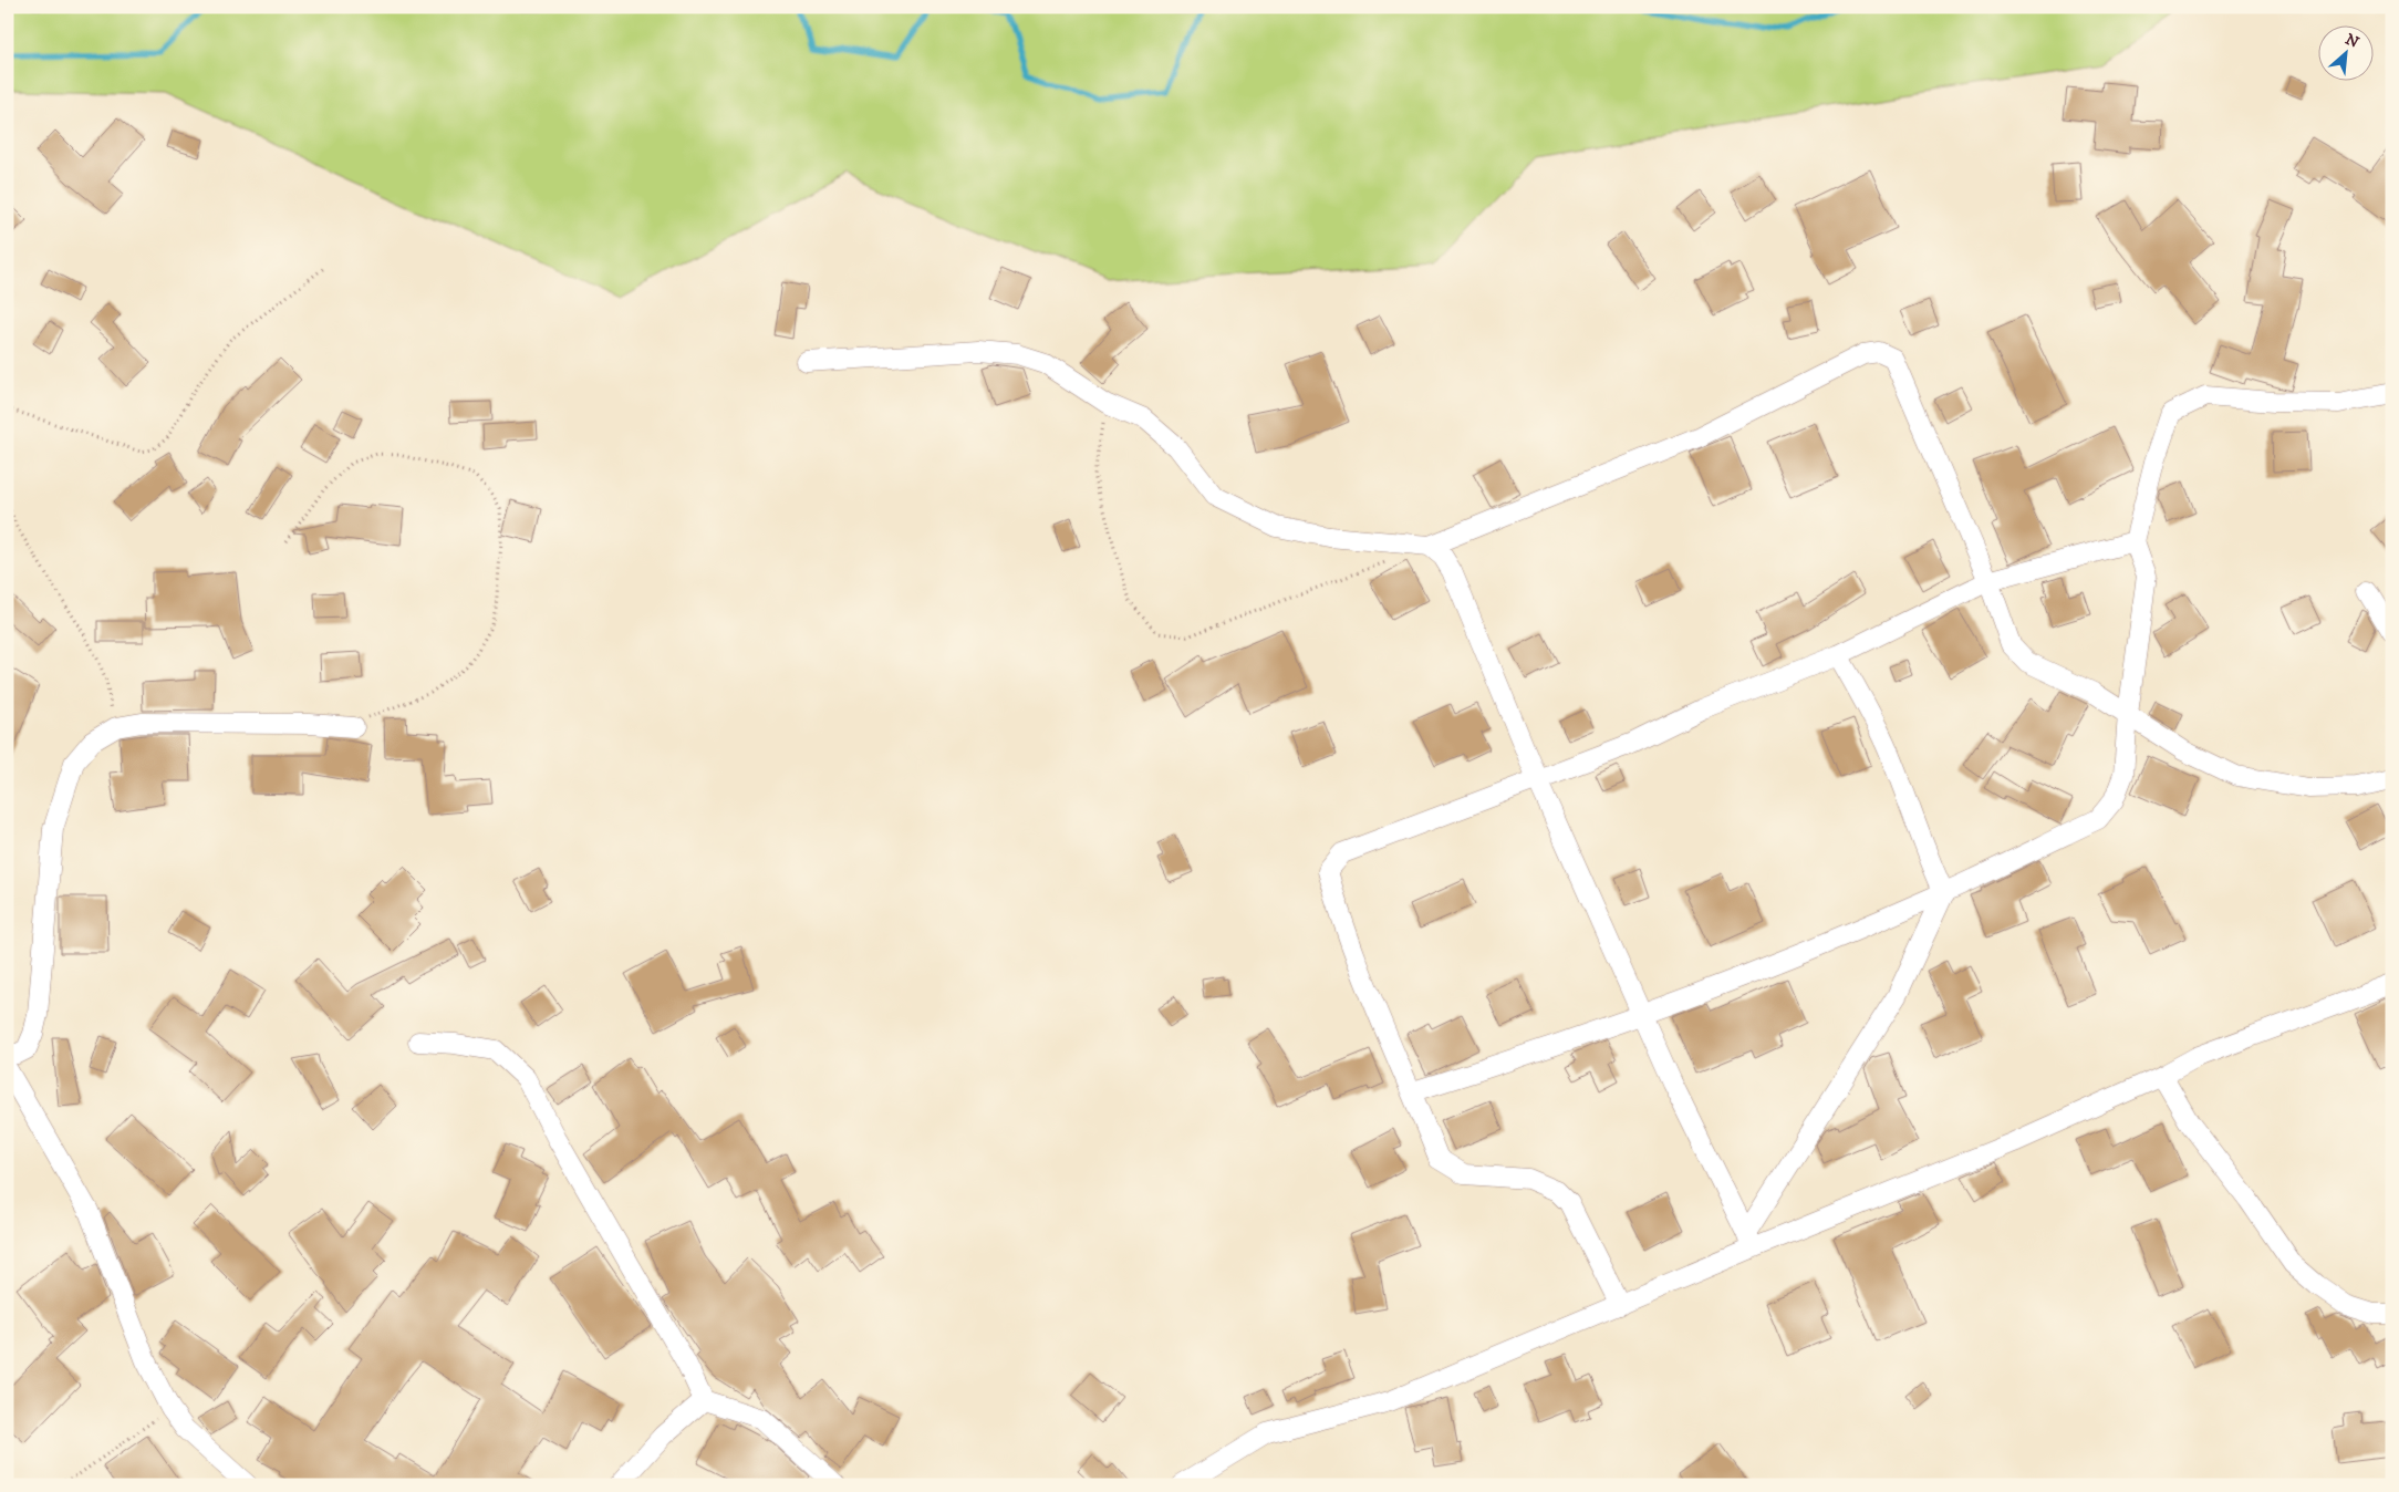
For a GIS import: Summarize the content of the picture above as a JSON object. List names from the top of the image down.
{
  "north": "top right"
}
